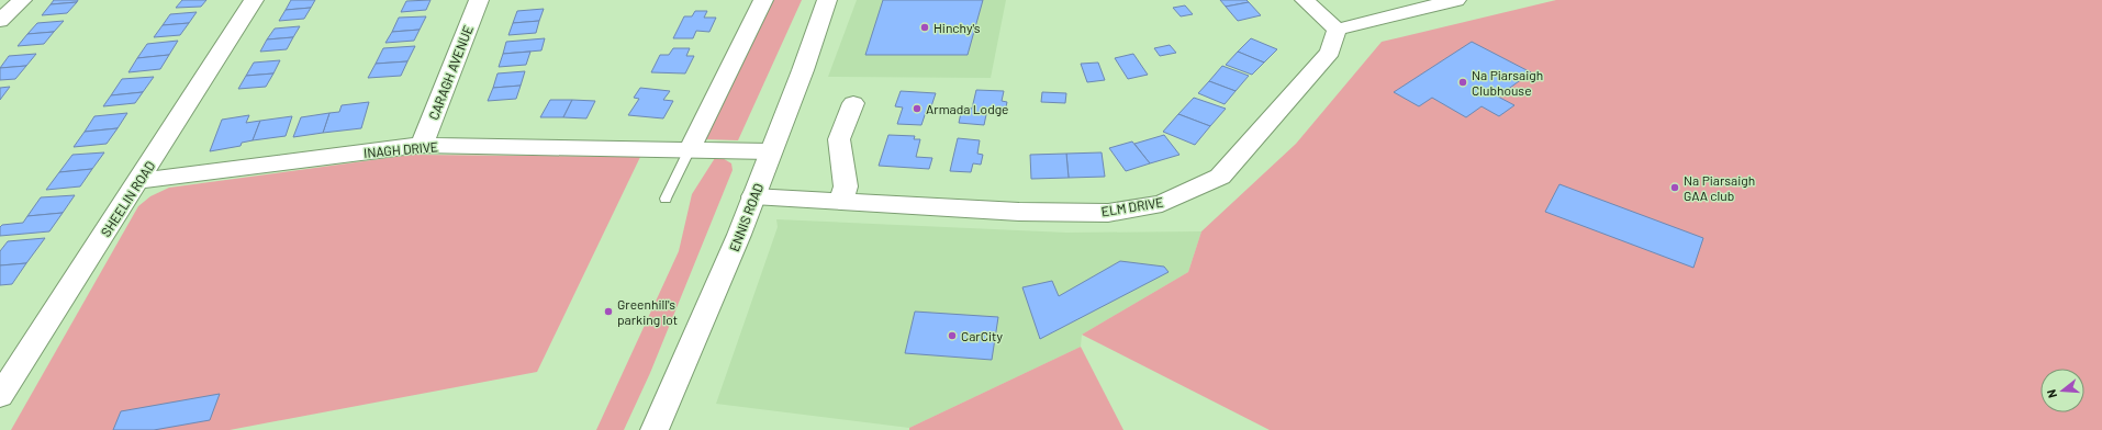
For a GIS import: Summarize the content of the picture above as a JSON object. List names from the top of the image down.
{
  "streets": {
    "street": [
      "CARAGH AVENUE",
      "INAGH DRIVE",
      "SHEELIN ROAD",
      "ELM DRIVE",
      "ENNIS ROAD"
    ]
  },
  "crossings": [
    ["CARAGH AVENUE", "INAGH DRIVE"],
    ["INAGH DRIVE", "SHEELIN ROAD"],
    ["INAGH DRIVE", "ENNIS ROAD"],
    ["ELM DRIVE", "ENNIS ROAD"]
  ],
  "places": [
    "Hinchy's",
    "Na Piarsaigh Clubhouse",
    "Armada Lodge",
    "Na Piarsaigh GAA club",
    "Greenhill's parking lot",
    "CarCity"
  ],
  "north": "left"
}
